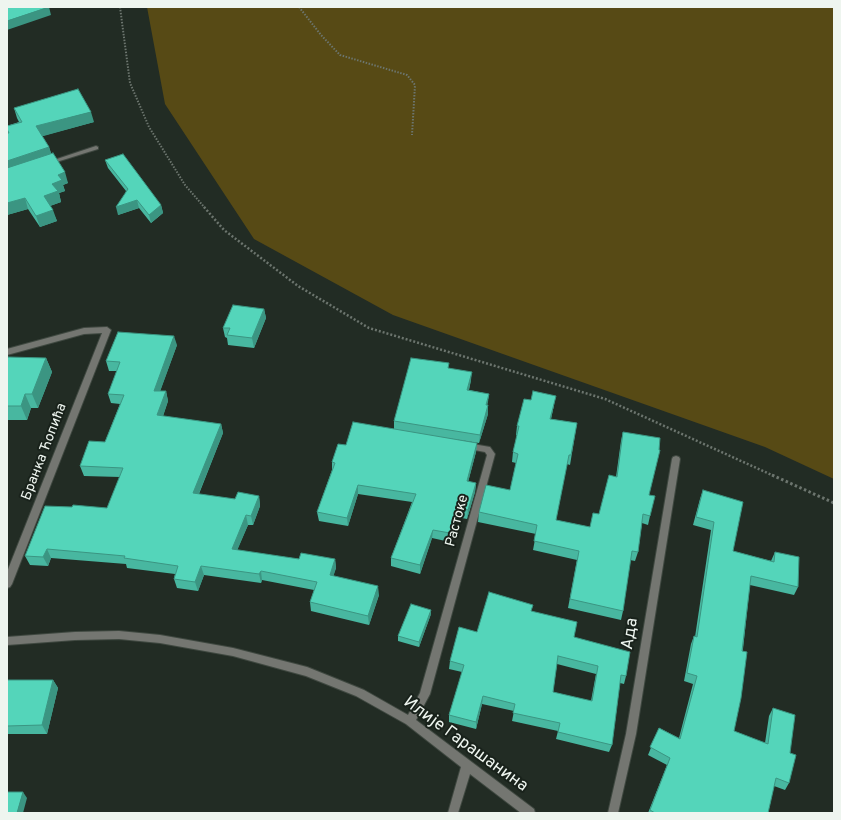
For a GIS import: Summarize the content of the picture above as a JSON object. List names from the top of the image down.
{
  "streets": {
    "street": [
      "Бранка Ћопића",
      "Растоке",
      "Ада",
      "Илије Гарашанина"
    ]
  },
  "crossings": [
    ["Растоке", "Илије Гарашанина"]
  ]
}
